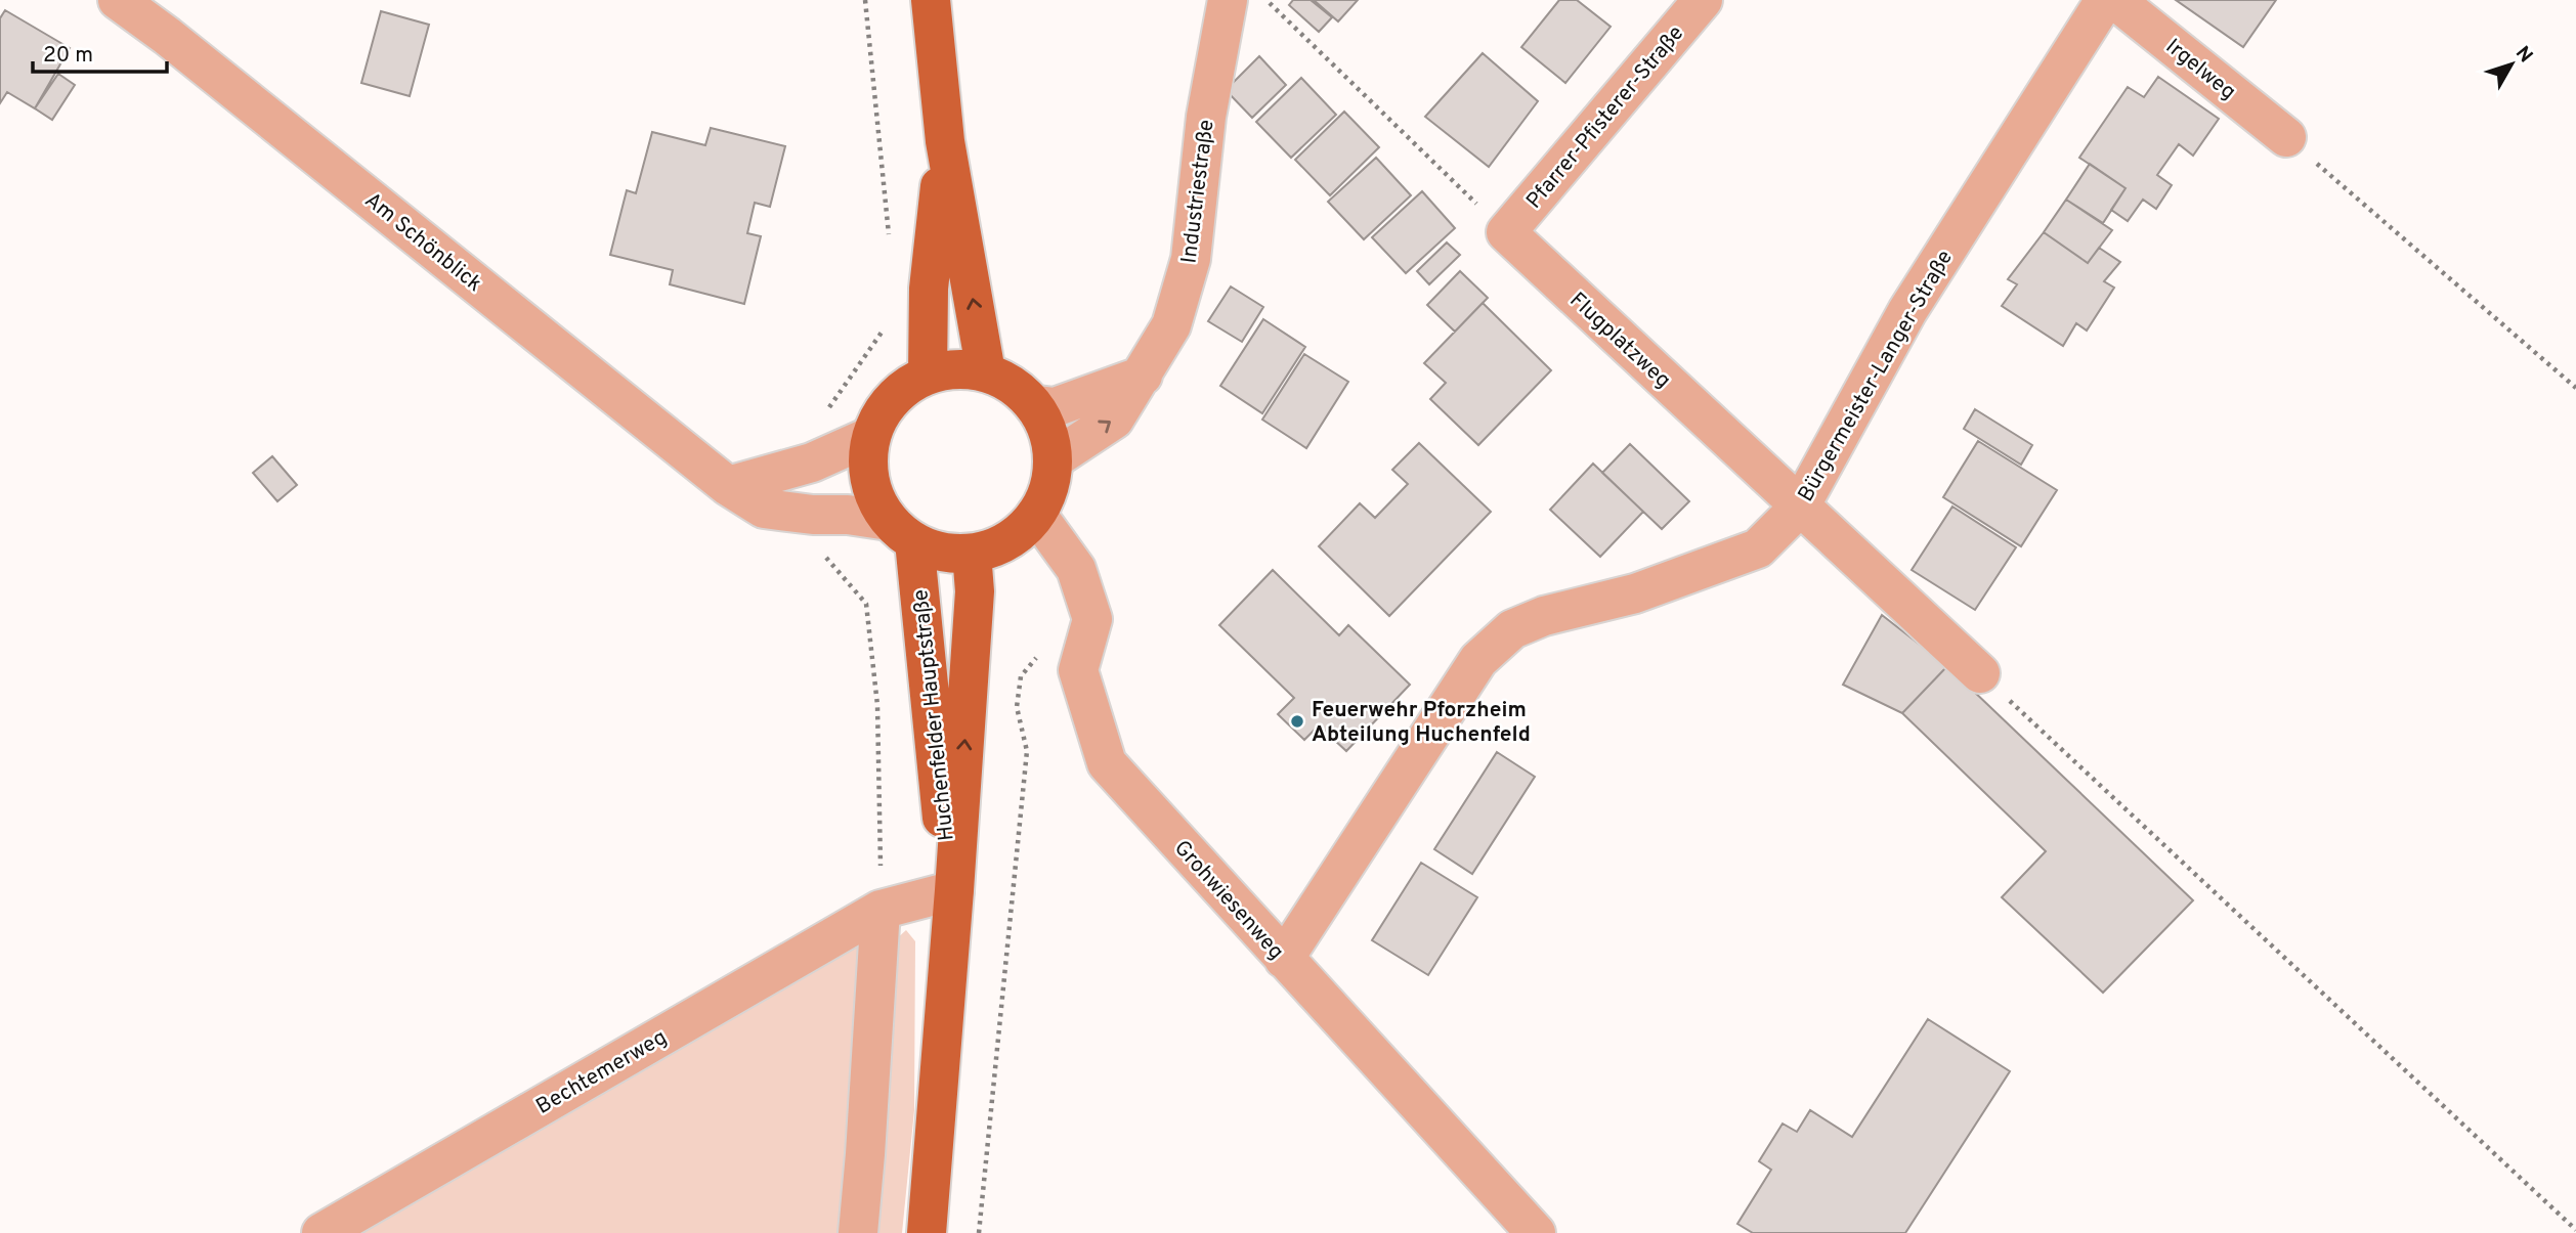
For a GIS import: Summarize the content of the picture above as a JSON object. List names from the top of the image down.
{
  "streets": {
    "main road": ["Huchenfelder Hauptstraße"],
    "street": [
      "Irgelweg",
      "Pfarrer-Pfisterer-Straße",
      "Industriestraße",
      "Am Schönblick",
      "Flugplatzweg",
      "Bürgermeister-Langer-Straße",
      "Grohwiesenweg",
      "Bechtemerweg"
    ]
  },
  "crossings": [
    ["Pfarrer-Pfisterer-Straße", "Flugplatzweg"],
    ["Industriestraße", "Am Schönblick"],
    ["Industriestraße", "Huchenfelder Hauptstraße"],
    ["Industriestraße", "Grohwiesenweg"],
    ["Am Schönblick", "Huchenfelder Hauptstraße"],
    ["Am Schönblick", "Grohwiesenweg"],
    ["Flugplatzweg", "Bürgermeister-Langer-Straße"],
    ["Bürgermeister-Langer-Straße", "Grohwiesenweg"],
    ["Huchenfelder Hauptstraße", "Grohwiesenweg"],
    ["Huchenfelder Hauptstraße", "Bechtemerweg"]
  ],
  "places": ["Feuerwehr Pforzheim Abteilung Huchenfeld"],
  "scale_bar": "20 m",
  "north": "top right"
}
